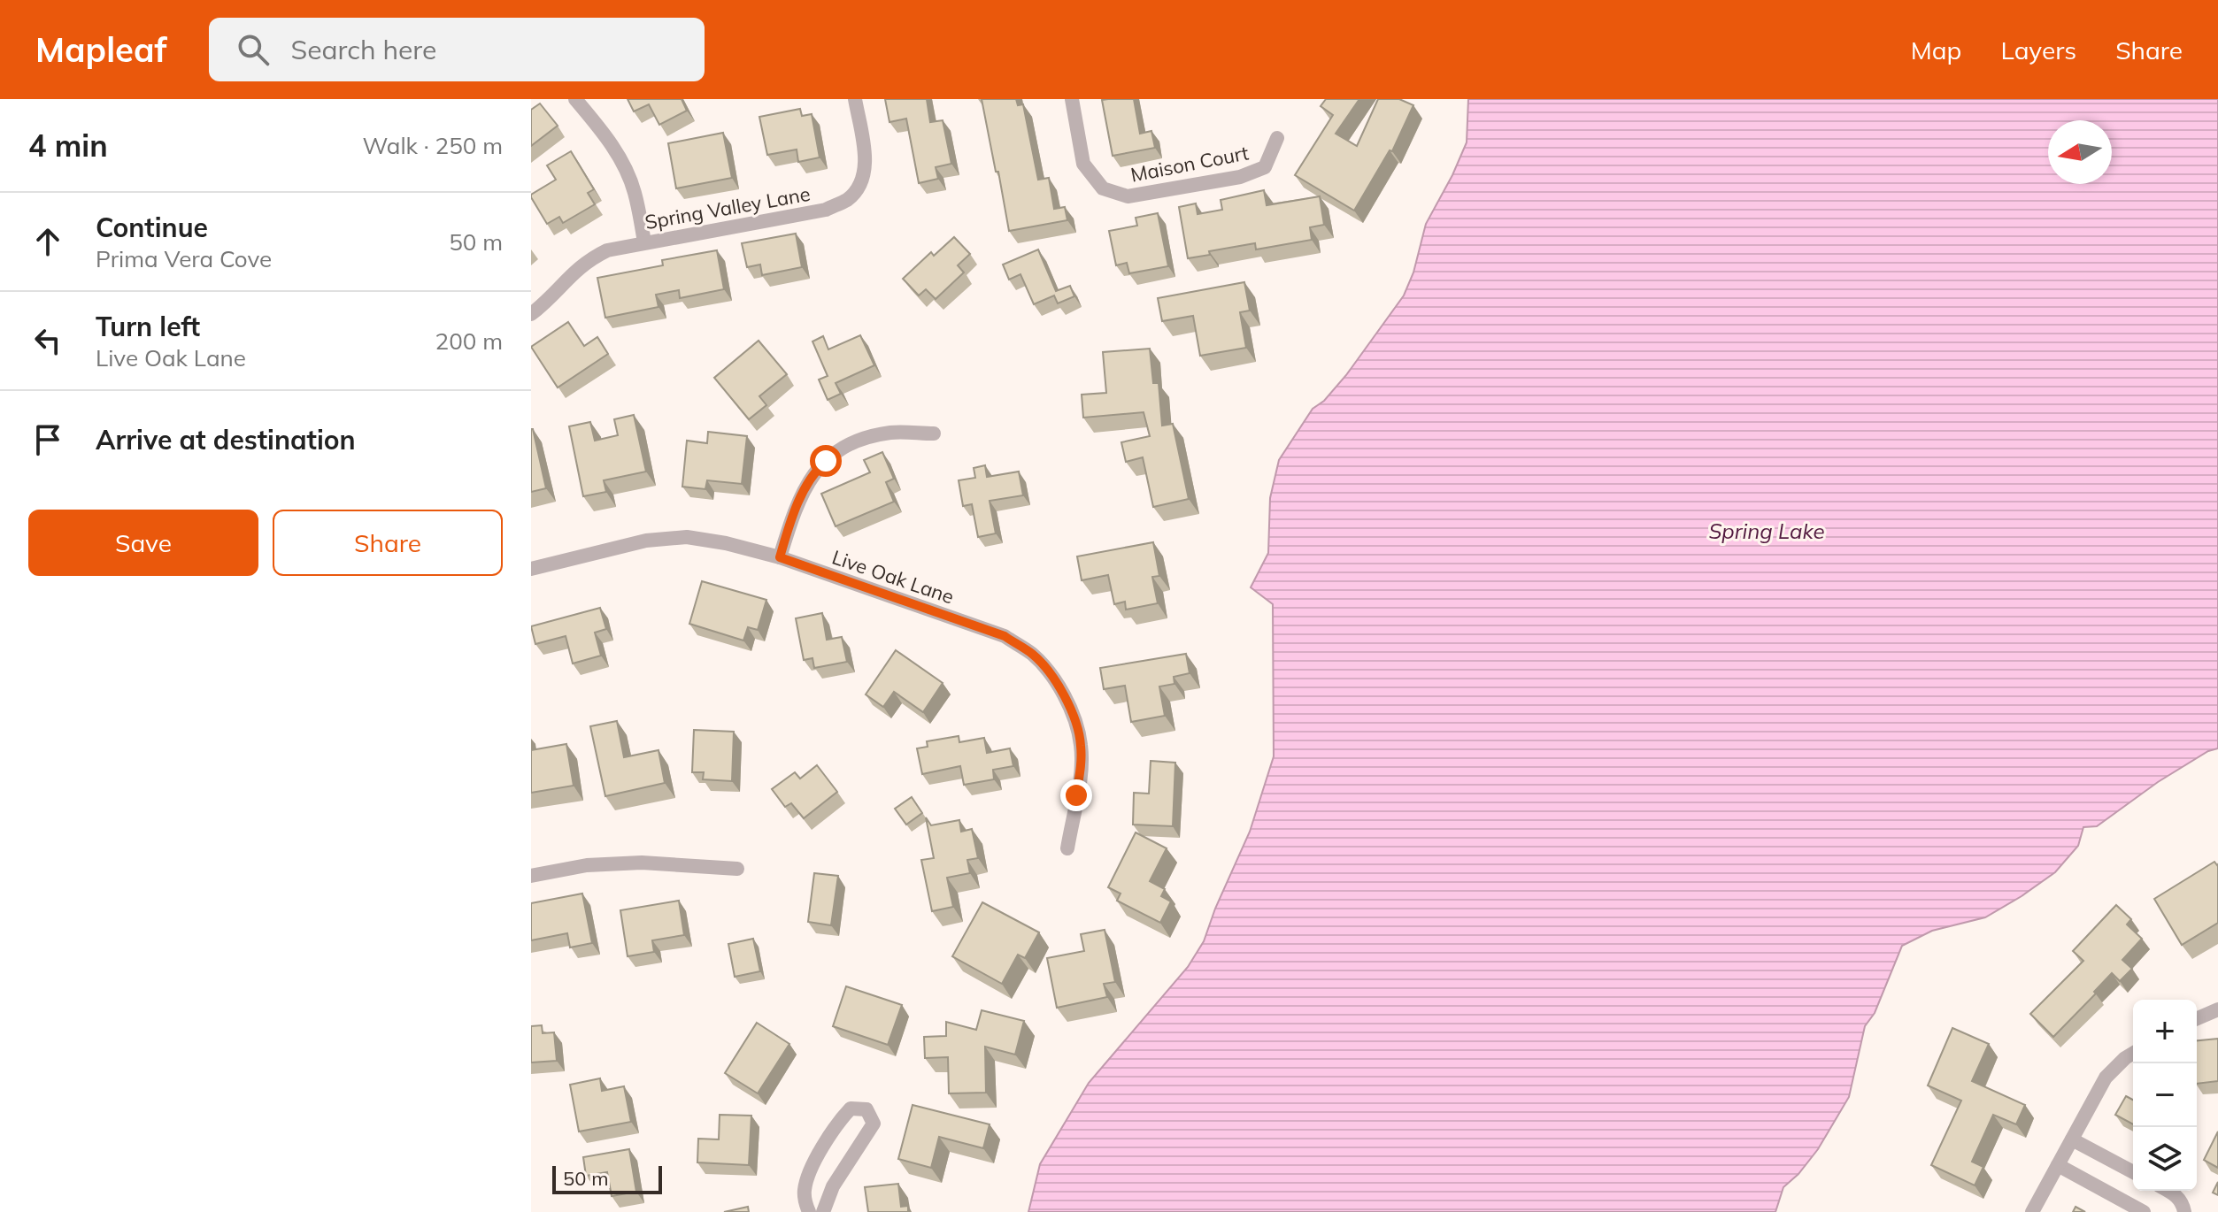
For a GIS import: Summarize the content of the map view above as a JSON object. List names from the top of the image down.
{
  "streets": {
    "street": ["Maison Court", "Spring Valley Lane", "Live Oak Lane"]
  },
  "water": ["Spring Lake"],
  "scale_bar": "50 m",
  "north": "left",
  "page": {
    "header": "Mapleaf",
    "search": "Search here",
    "nav": ["Map", "Layers", "Share"],
    "heading": ["4 min", "Walk · 250 m"],
    "list": [
      ["Continue", "Prima Vera Cove", "50 m"],
      ["Turn left", "Live Oak Lane", "200 m"],
      "Arrive at destination"
    ],
    "buttons": ["Save", "Share"],
    "map_buttons": ["+", "−"],
    "scale": "50 m"
  }
}
